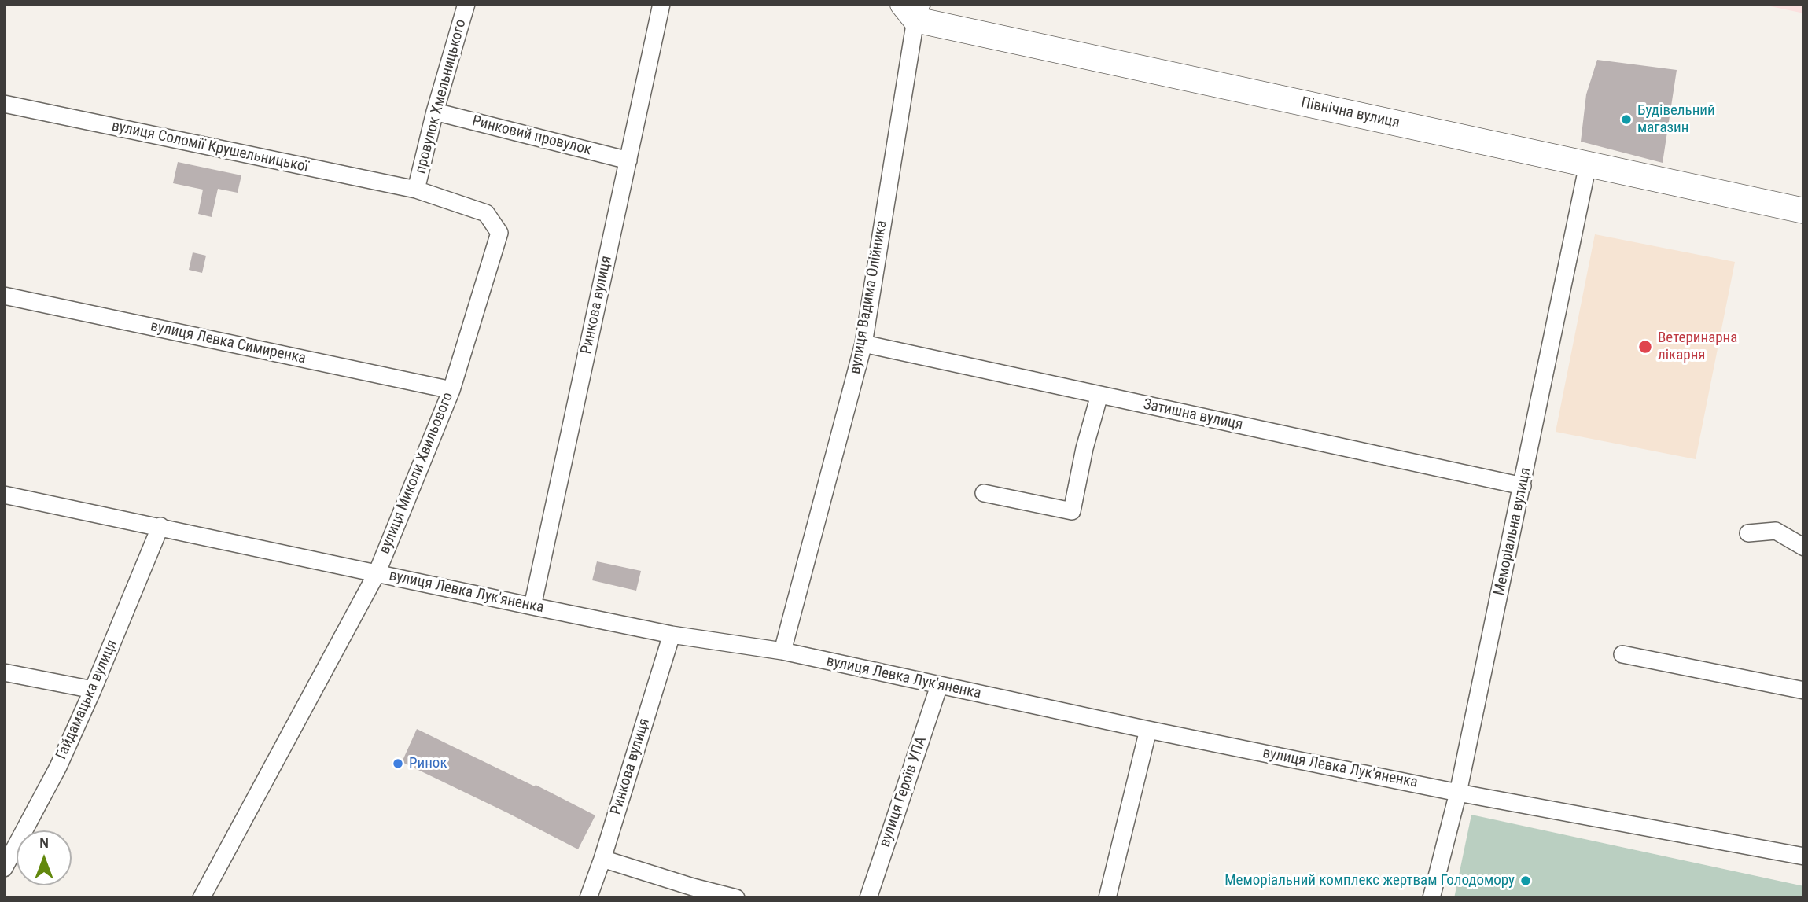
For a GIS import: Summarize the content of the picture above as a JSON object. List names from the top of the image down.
{
  "streets": {
    "street": [
      "провулок Хмельницького",
      "Північна вулиця",
      "Ринковий провулок",
      "вулиця Соломії Крушельницької",
      "вулиця Вадима Олійника",
      "Ринкова вулиця",
      "вулиця Левка Симиренка",
      "Затишна вулиця",
      "вулиця Миколи Хвильового",
      "Меморіальна вулиця",
      "вулиця Левка Лук'яненка",
      "Гайдамацька вулиця",
      "вулиця Героїв УПА"
    ]
  },
  "crossings": [
    ["провулок Хмельницького", "Ринковий провулок"],
    ["провулок Хмельницького", "вулиця Соломії Крушельницької"],
    ["Північна вулиця", "вулиця Вадима Олійника"],
    ["Північна вулиця", "Меморіальна вулиця"],
    ["Ринковий провулок", "Ринкова вулиця"],
    ["вулиця Соломії Крушельницької", "вулиця Миколи Хвильового"],
    ["вулиця Вадима Олійника", "Затишна вулиця"],
    ["вулиця Вадима Олійника", "вулиця Левка Лук'яненка"],
    ["Ринкова вулиця", "вулиця Левка Лук'яненка"],
    ["вулиця Левка Симиренка", "вулиця Миколи Хвильового"],
    ["Затишна вулиця", "Меморіальна вулиця"],
    ["вулиця Миколи Хвильового", "вулиця Левка Лук'яненка"],
    ["Меморіальна вулиця", "вулиця Левка Лук'яненка"],
    ["вулиця Левка Лук'яненка", "Гайдамацька вулиця"],
    ["вулиця Левка Лук'яненка", "вулиця Героїв УПА"]
  ],
  "places": [
    "Будівельний магазин",
    "Ветеринарна лікарня",
    "Ринок",
    "Меморіальний комплекс жертвам Голодомору"
  ],
  "north": "top"
}
